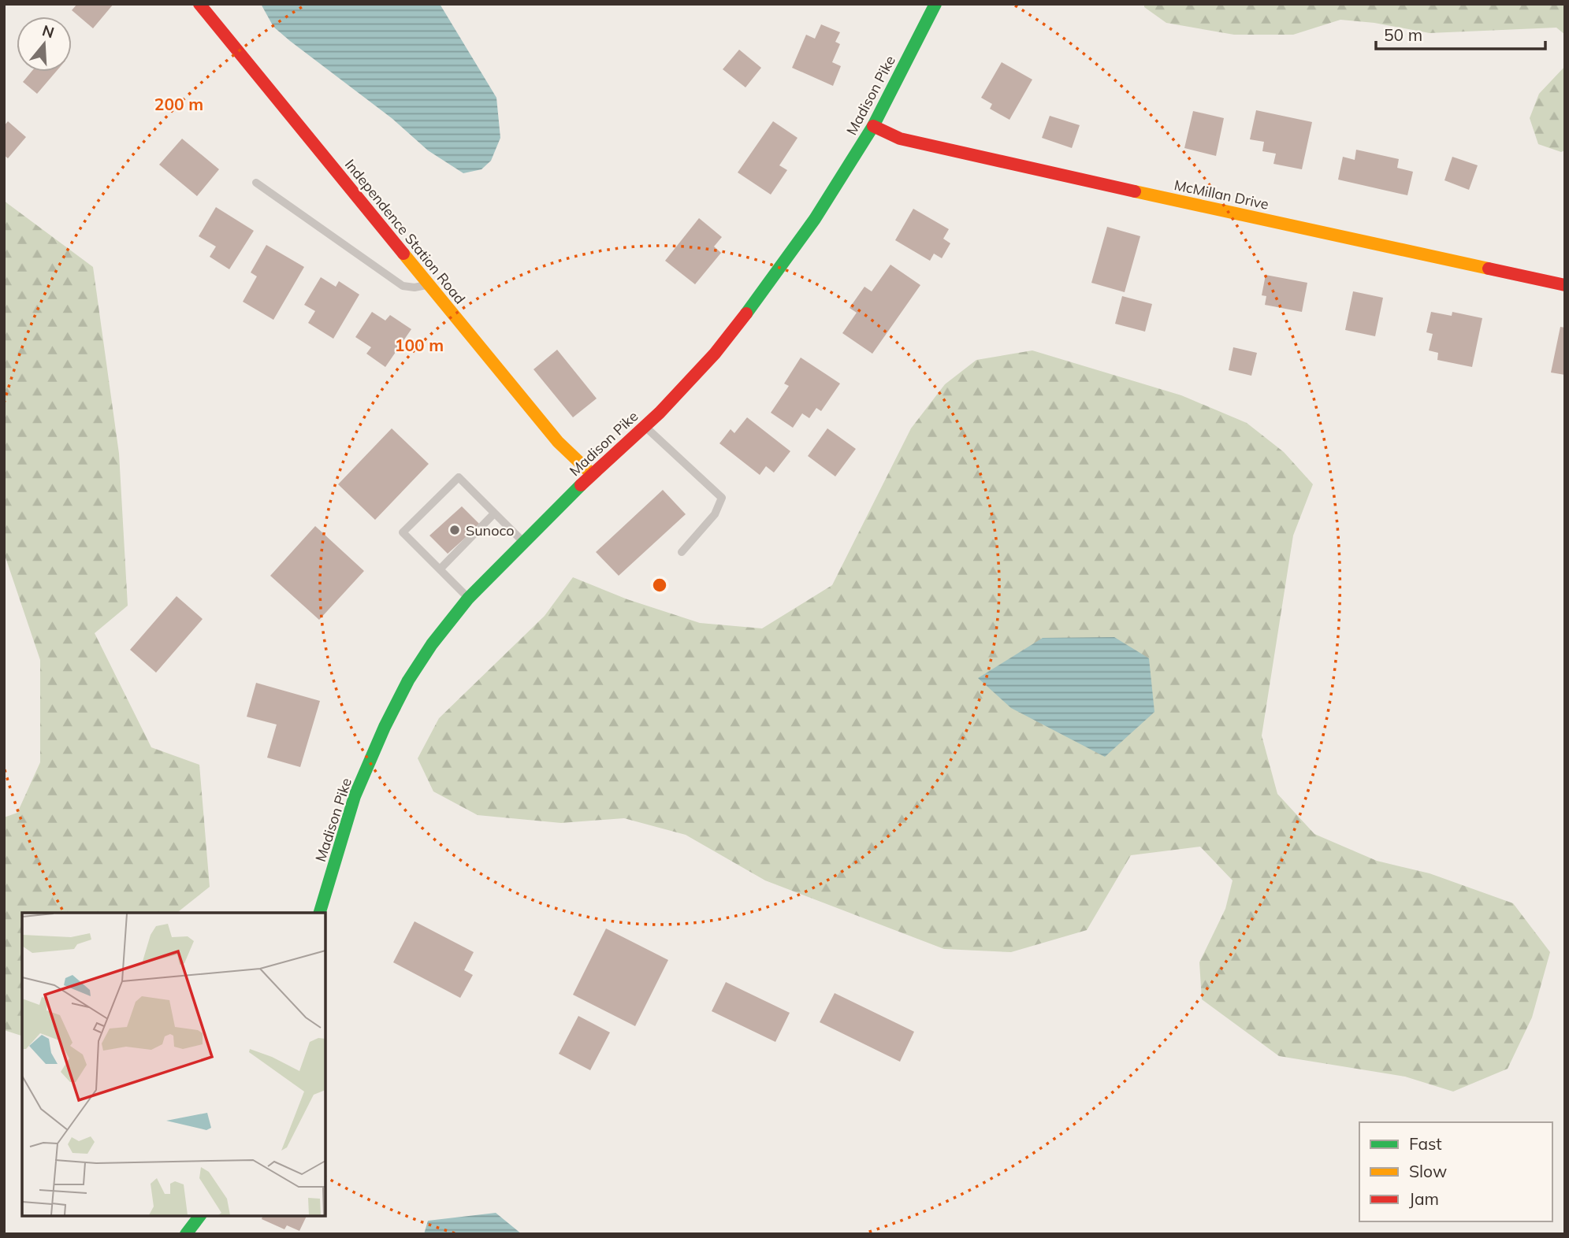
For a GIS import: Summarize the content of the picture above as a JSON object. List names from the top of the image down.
{
  "streets": {
    "street": ["Madison Pike", "McMillan Drive", "Independence Station Road"]
  },
  "crossings": [
    ["Madison Pike", "McMillan Drive"],
    ["Madison Pike", "Independence Station Road"]
  ],
  "places": ["Sunoco"],
  "legend": ["Fast", "Slow", "Jam"],
  "scale_bar": "50 m",
  "north": "top",
  "rings": ["200 m", "100 m"]
}
